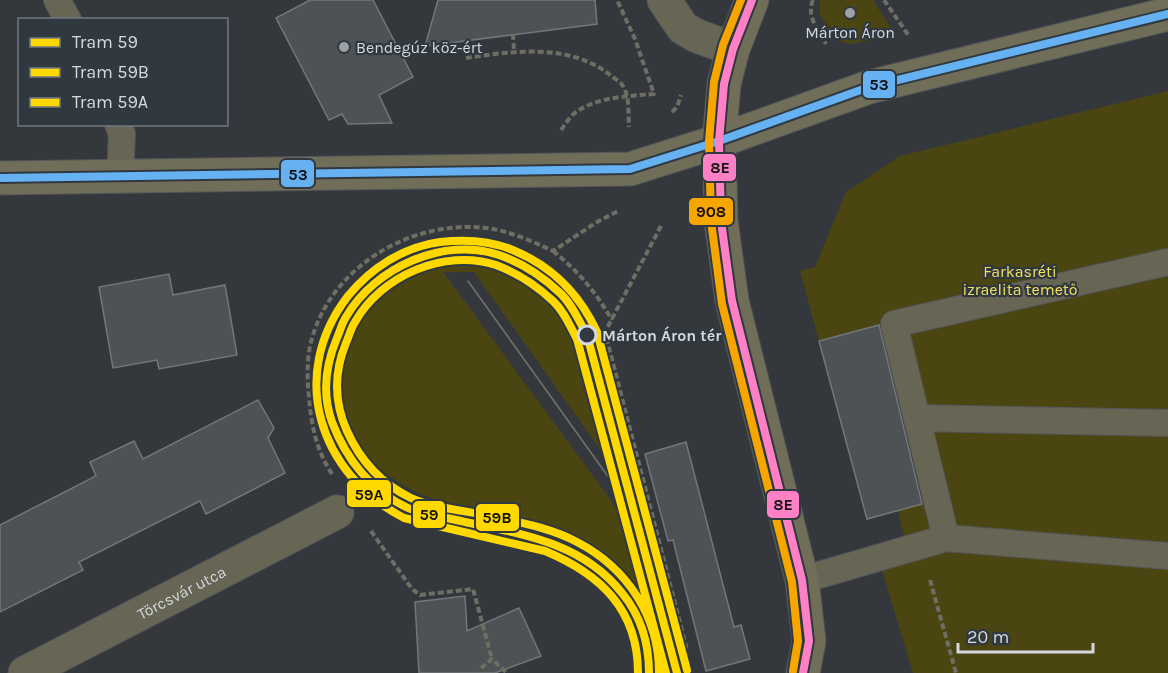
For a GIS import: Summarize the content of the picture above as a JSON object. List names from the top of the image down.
{
  "streets": {
    "street": ["Törcsvár utca"]
  },
  "parks": ["Farkasréti izraelita temető"],
  "places": ["Márton Áron", "Bendegúz köz-ért", "Márton Áron tér"],
  "lines": [
    "transit line 8E",
    "transit line 908",
    "transit line 53",
    "tram line 59A",
    "tram line 59",
    "tram line 59B"
  ],
  "legend": ["Tram 59", "Tram 59B", "Tram 59A"],
  "scale_bar": "20 m"
}
